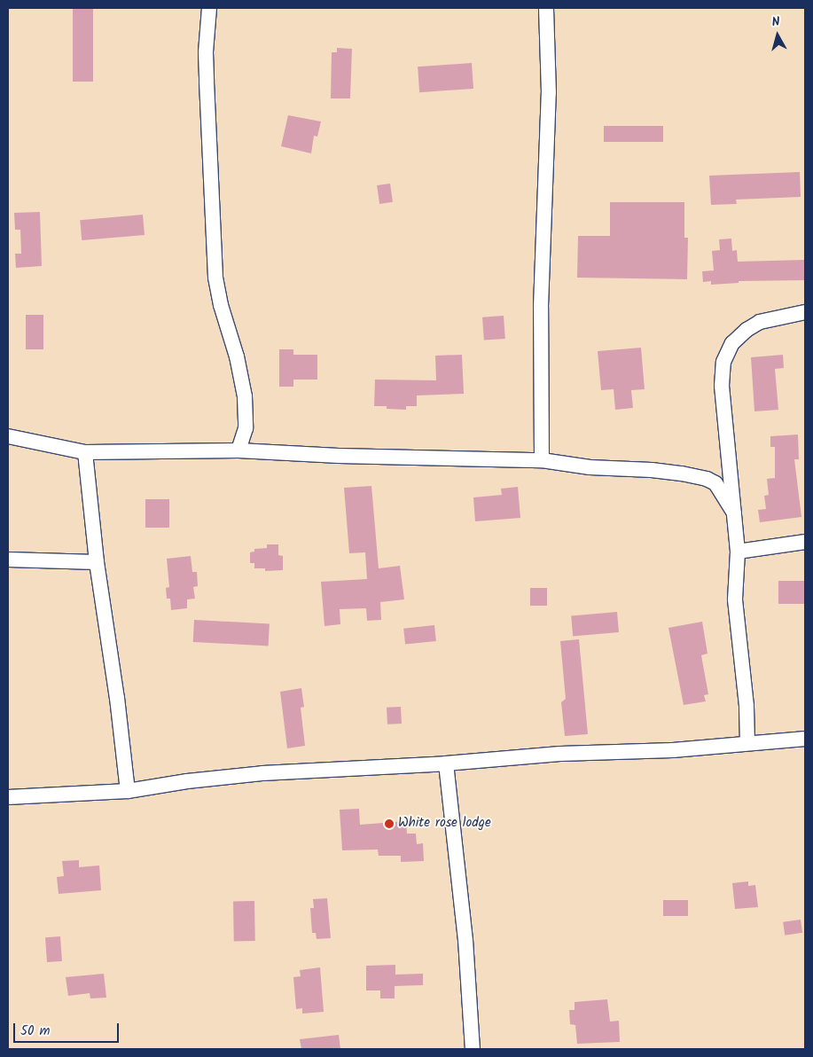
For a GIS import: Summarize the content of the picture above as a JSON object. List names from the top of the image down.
{
  "places": ["White rose lodge"],
  "scale_bar": "50 m",
  "north": "top"
}
